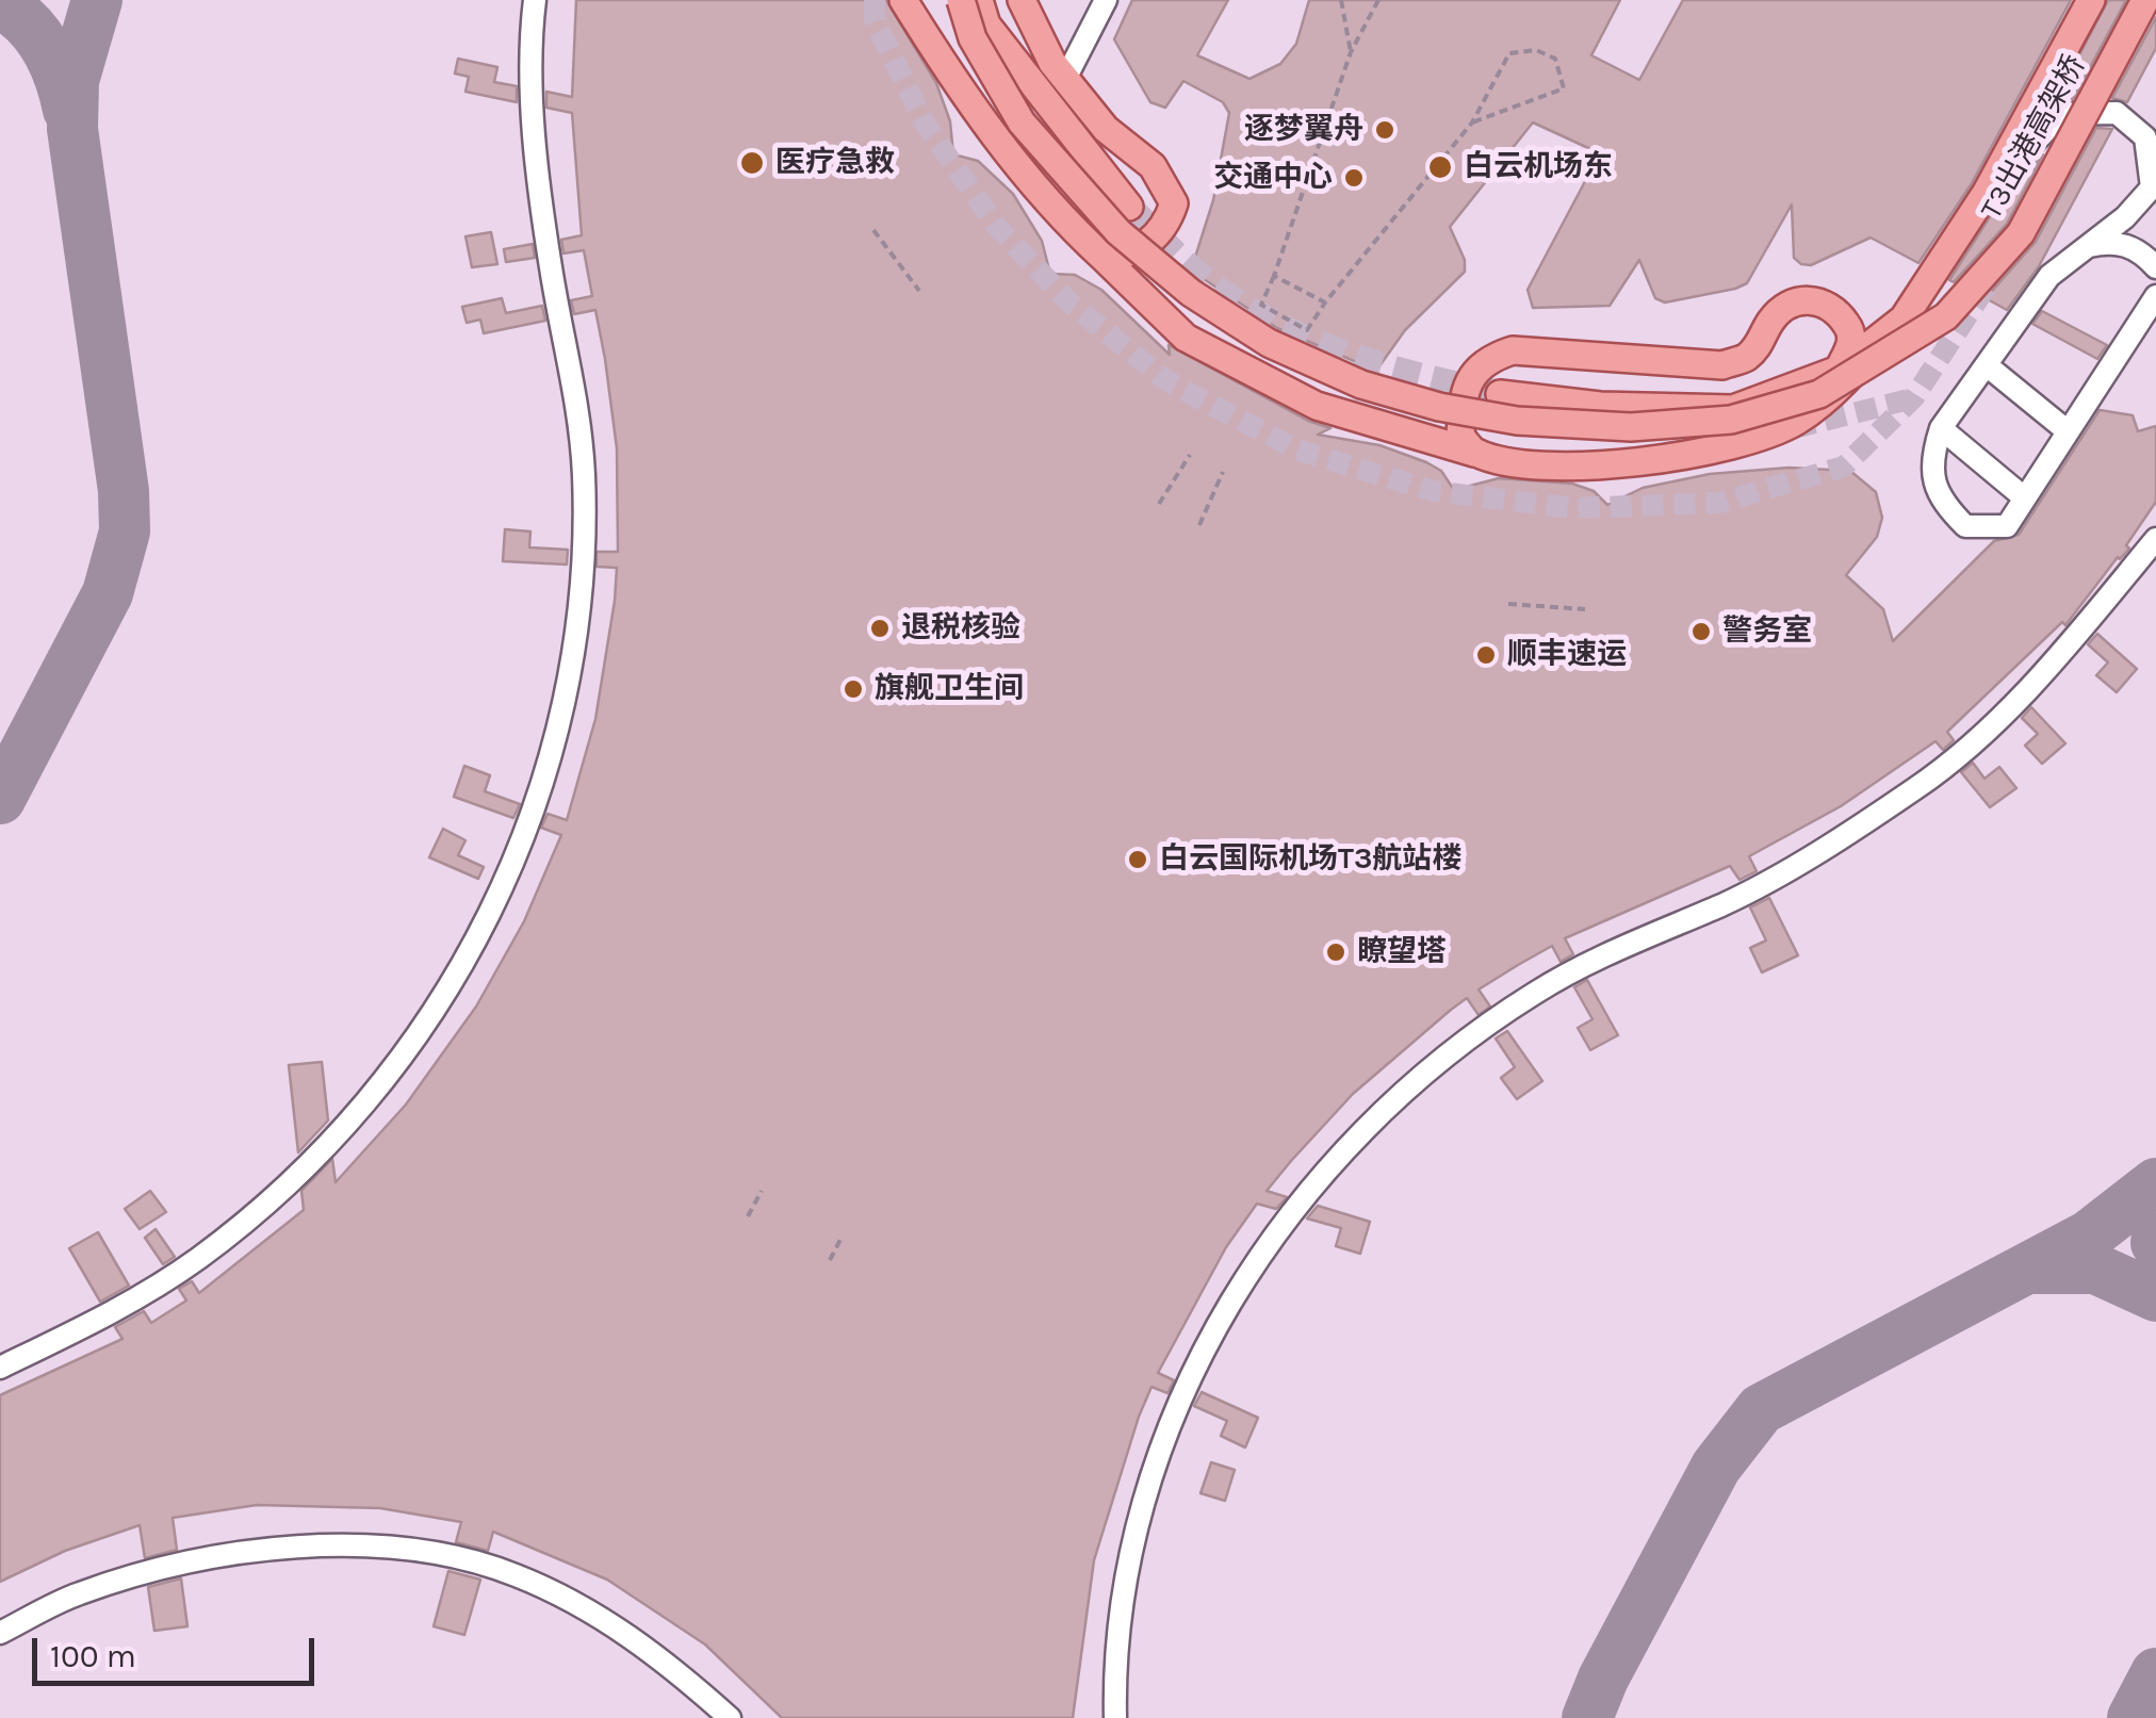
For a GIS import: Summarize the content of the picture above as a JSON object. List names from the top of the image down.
{
  "streets": {
    "main road": ["T3出港高架桥"]
  },
  "places": [
    "逐梦翼舟",
    "医疗急救",
    "白云机场东",
    "交通中心",
    "退税核验",
    "警务室",
    "顺丰速运",
    "旗舰卫生间",
    "白云国际机场T3航站楼",
    "瞭望塔"
  ],
  "scale_bar": "100 m"
}
